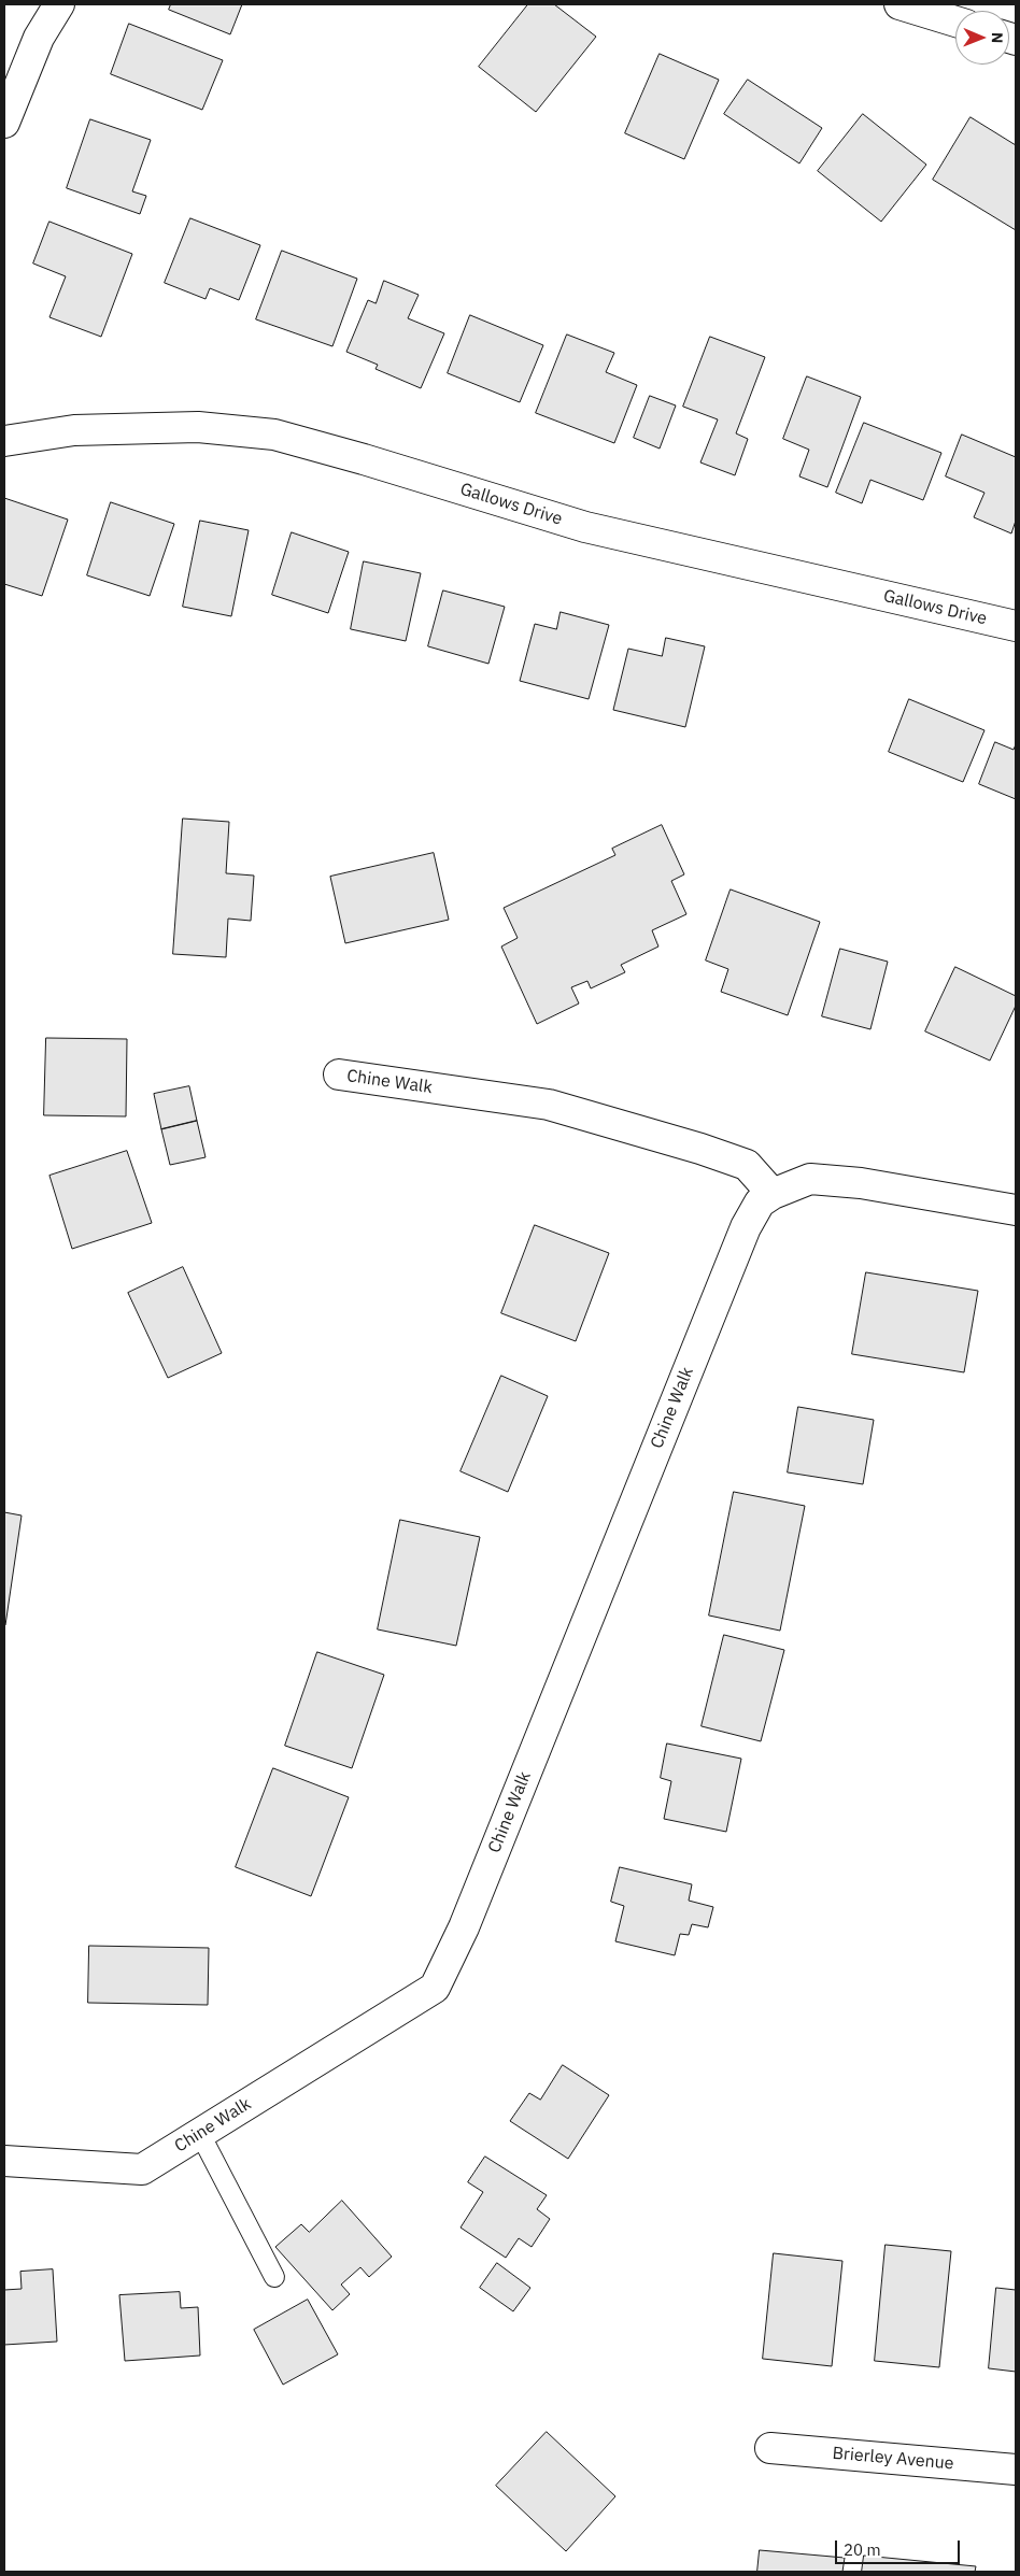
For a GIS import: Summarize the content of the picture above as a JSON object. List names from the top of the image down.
{
  "streets": {
    "street": ["Gallows Drive", "Chine Walk", "Brierley Avenue"]
  },
  "scale_bar": "20 m",
  "north": "right"
}
